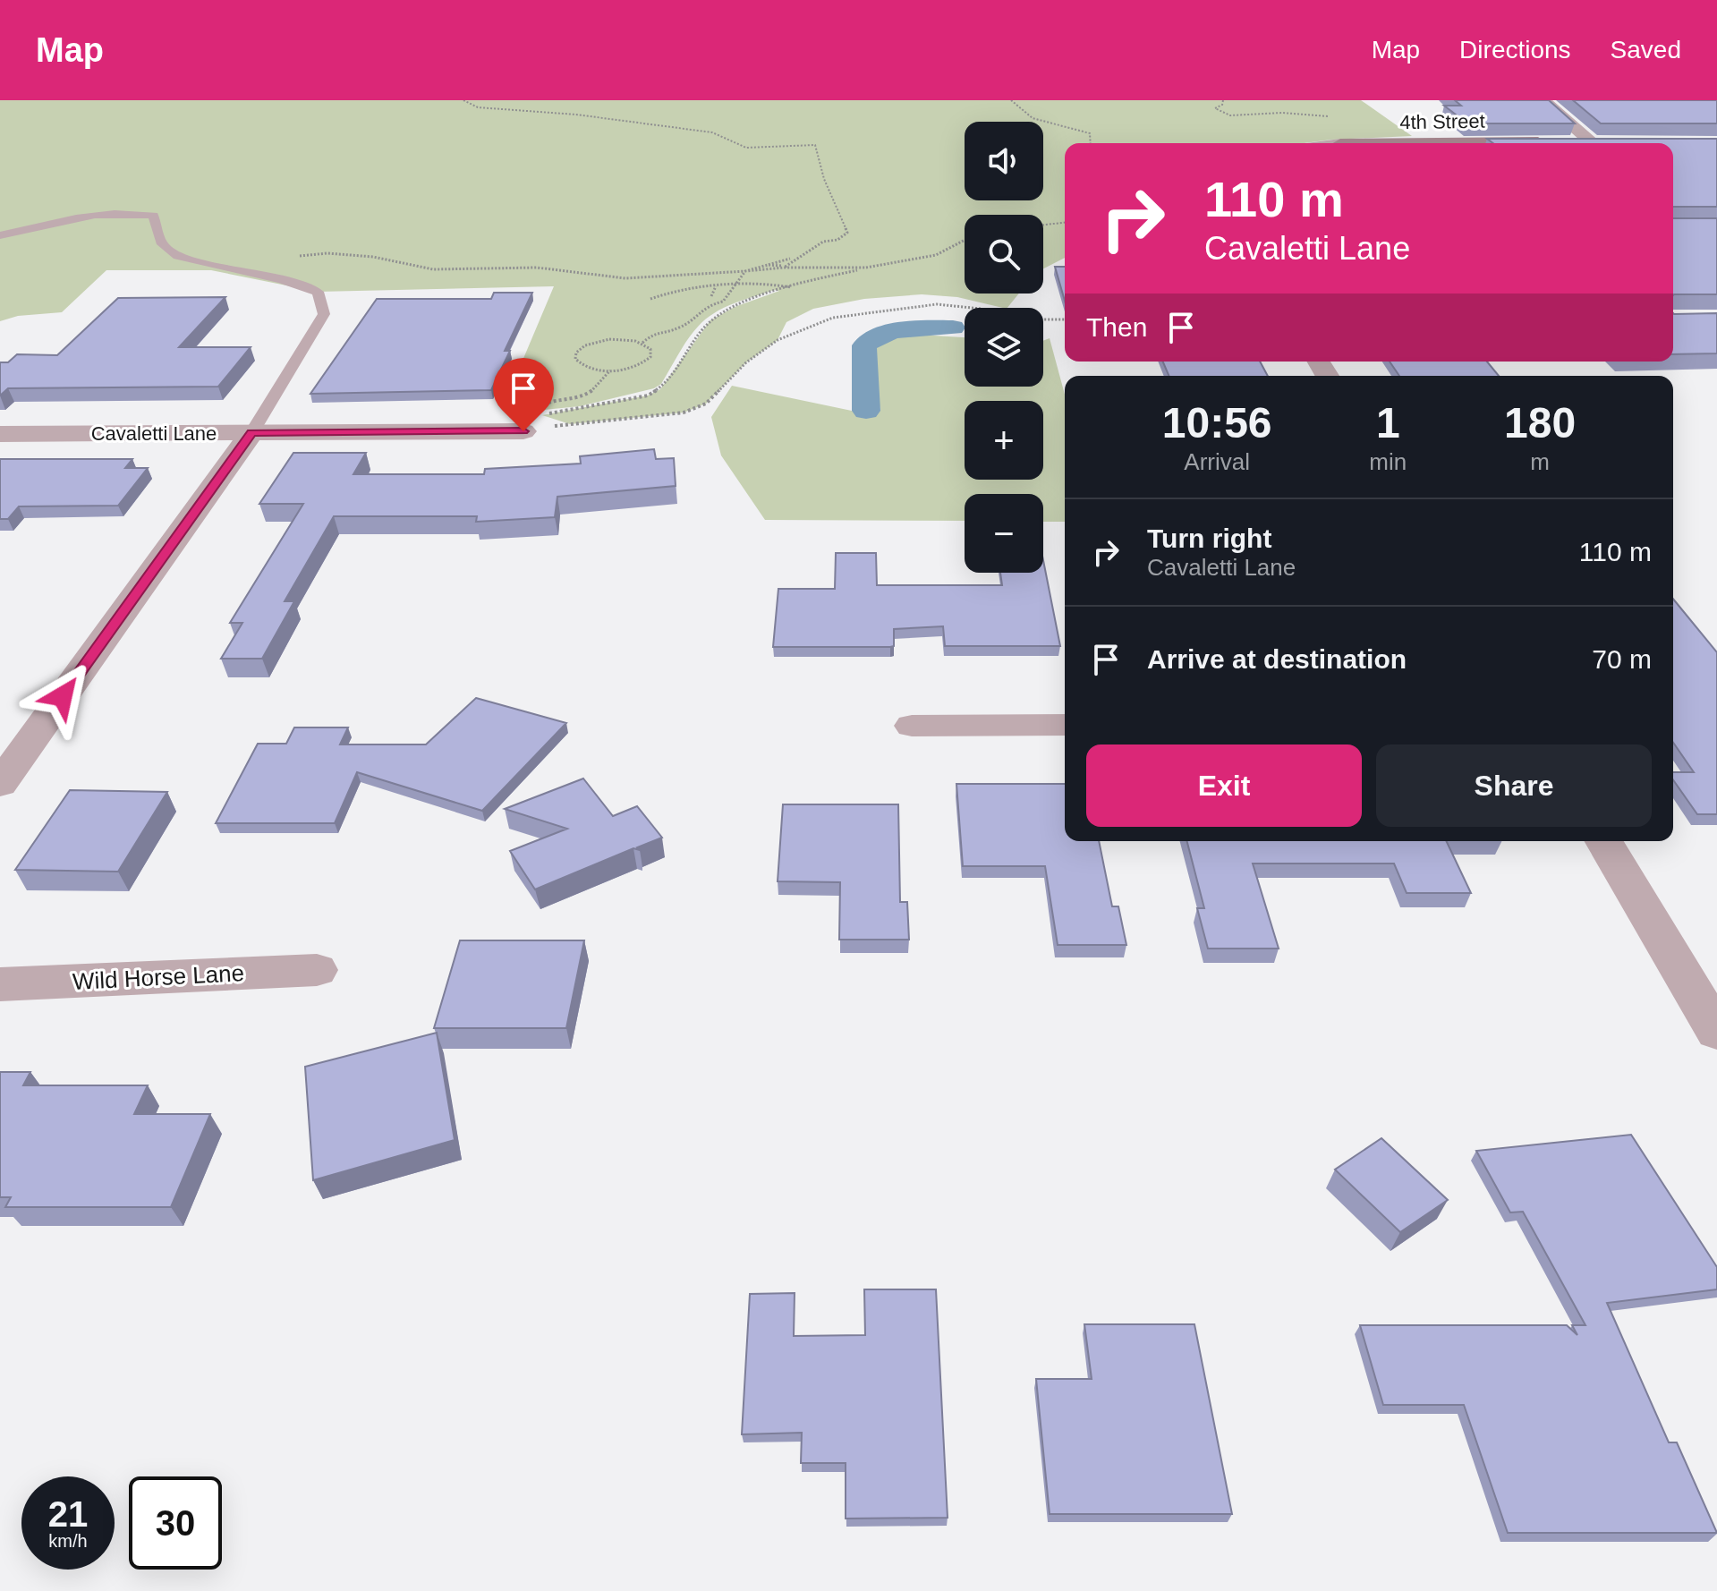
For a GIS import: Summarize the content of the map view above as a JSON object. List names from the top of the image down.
{
  "streets": {
    "street": ["4th Street", "Cavaletti Lane", "Wild Horse Lane"]
  },
  "page": {
    "header": "Map",
    "nav": ["Map", "Directions", "Saved"],
    "map_buttons": ["+", "−"],
    "turn": ["110 m", "Cavaletti Lane"],
    "then": "Then",
    "eta": [
      "10:56",
      "Arrival",
      "1",
      "min",
      "180",
      "m"
    ],
    "list": [
      {
        "name": "Turn right",
        "note": "Cavaletti Lane",
        "value": "110 m"
      },
      {
        "name": "Arrive at destination",
        "value": "70 m"
      }
    ],
    "buttons": ["Exit", "Share"],
    "speed": "21 km/h",
    "limit": "30"
  }
}
